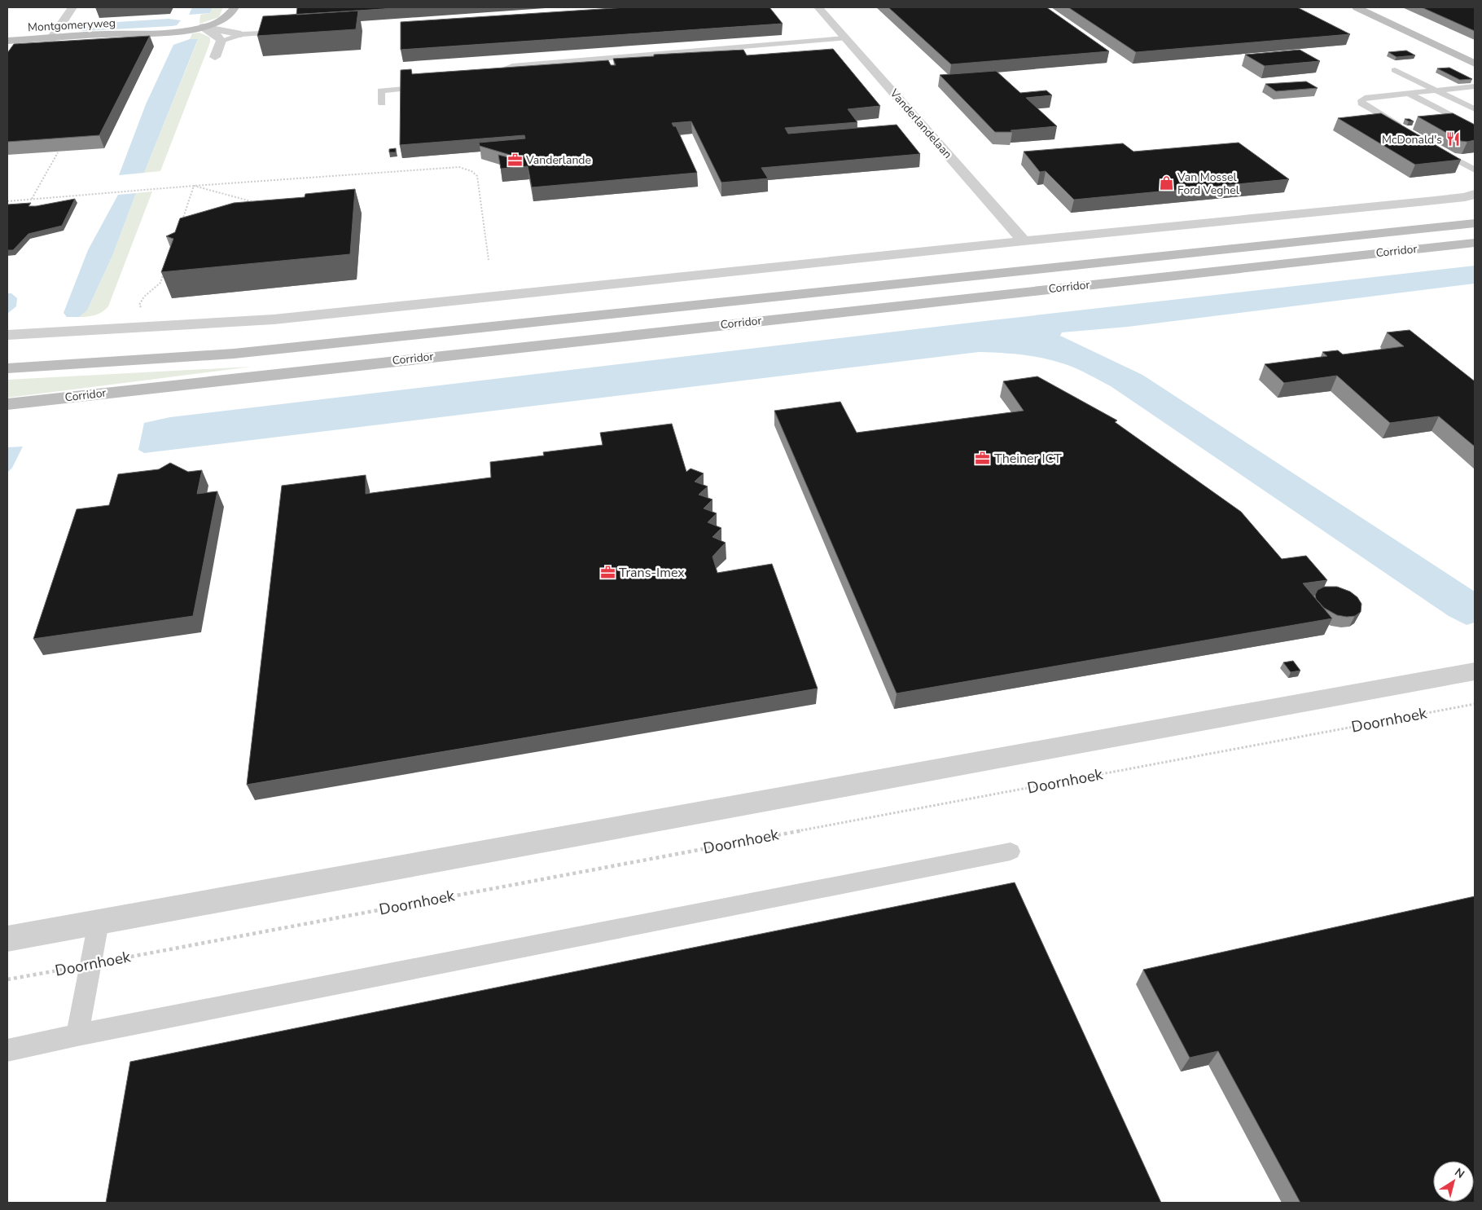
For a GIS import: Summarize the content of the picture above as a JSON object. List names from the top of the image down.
{
  "streets": {
    "main road": ["Montgomeryweg", "Corridor"],
    "street": ["Vanderlandelaan"],
    "path": ["Doornhoek"]
  },
  "places": {
    "restaurant": ["McDonald's"],
    "office": ["Vanderlande", "Theiner ICT", "Trans-Imex"],
    "shop": ["Van Mossel Ford Veghel"]
  },
  "north": "top right"
}
